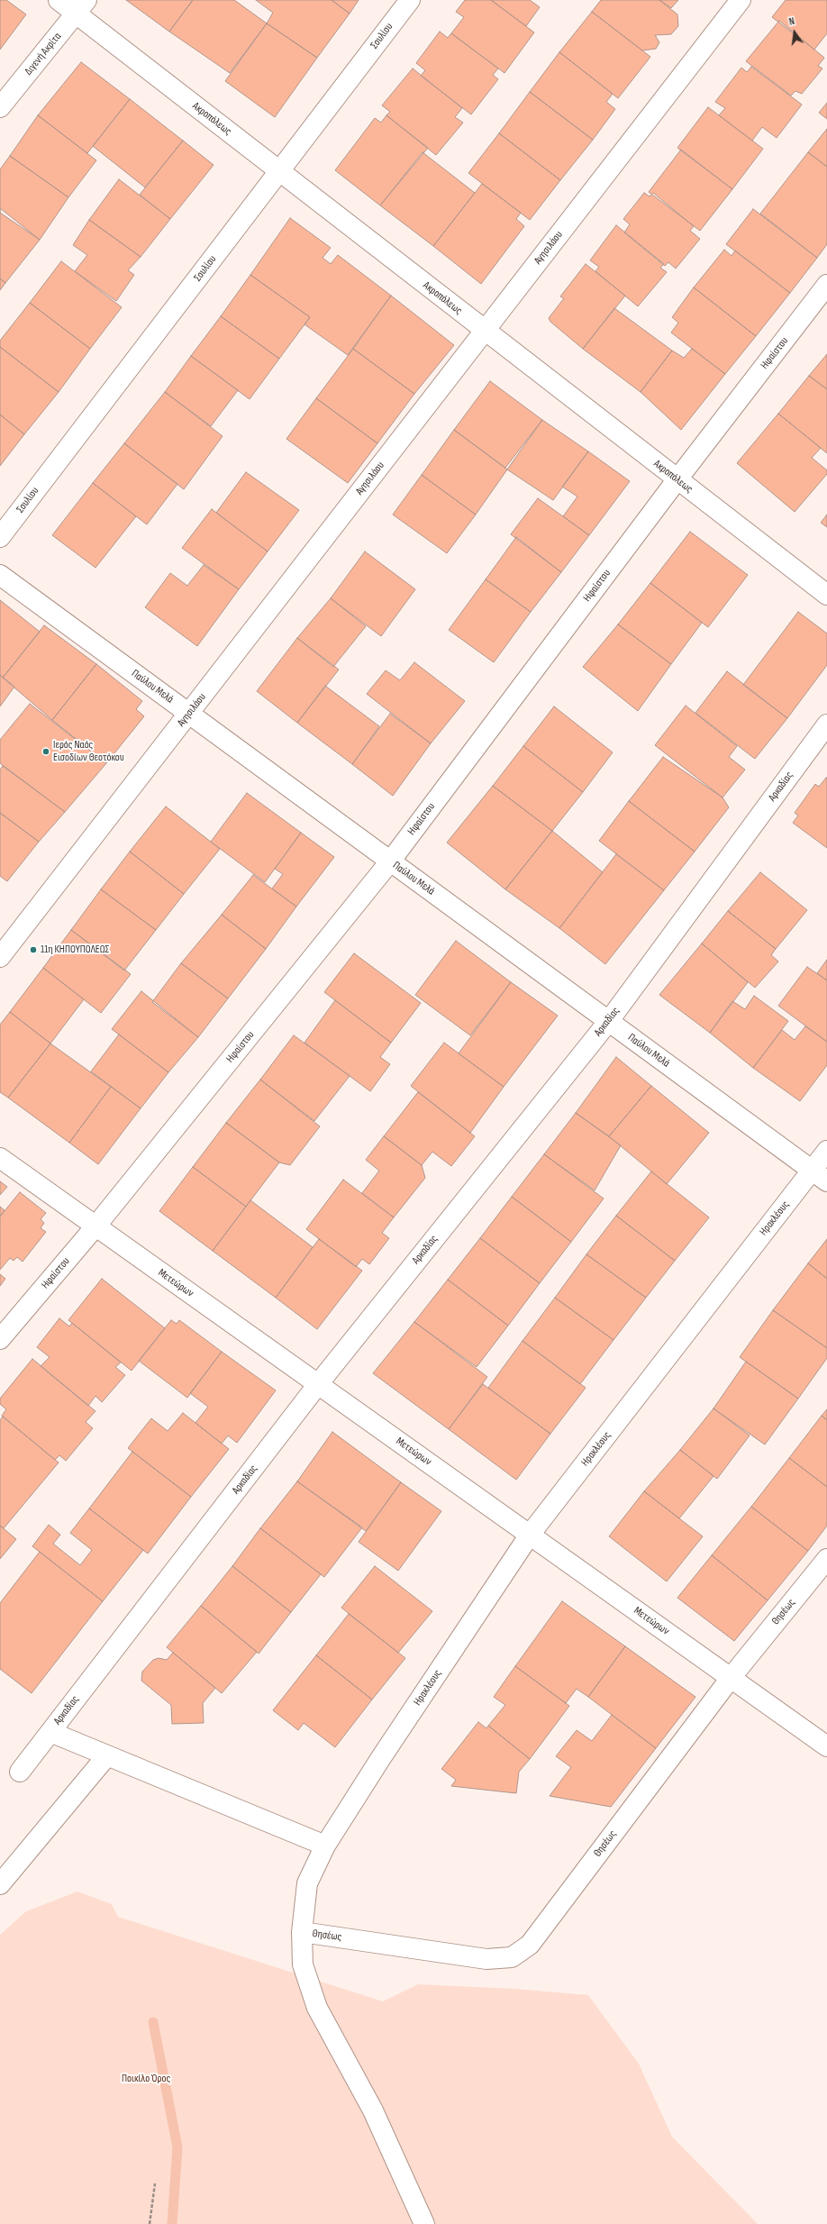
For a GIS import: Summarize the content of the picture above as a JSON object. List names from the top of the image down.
{
  "streets": {
    "street": [
      "Σουλίου",
      "Διγενή Ακρίτα",
      "Ακροπόλεως",
      "Αγησιλάου",
      "Ηφαίστου",
      "Παύλου Μελά",
      "Αρκαδίας",
      "Ηρακλέους",
      "Μετεώρων",
      "Θησέως"
    ]
  },
  "crossings": [
    ["Σουλίου", "Ακροπόλεως"],
    ["Διγενή Ακρίτα", "Ακροπόλεως"],
    ["Ακροπόλεως", "Αγησιλάου"],
    ["Ακροπόλεως", "Ηφαίστου"],
    ["Αγησιλάου", "Παύλου Μελά"],
    ["Ηφαίστου", "Παύλου Μελά"],
    ["Ηφαίστου", "Μετεώρων"],
    ["Παύλου Μελά", "Αρκαδίας"],
    ["Παύλου Μελά", "Ηρακλέους"],
    ["Αρκαδίας", "Μετεώρων"],
    ["Ηρακλέους", "Μετεώρων"],
    ["Ηρακλέους", "Θησέως"],
    ["Μετεώρων", "Θησέως"]
  ],
  "parks": ["Ποικίλο Όρος"],
  "places": ["Ιερός Ναός Εισοδίων Θεοτόκου", "11η ΚΗΠΟΥΠΟΛΕΩΣ"],
  "north": "top"
}
